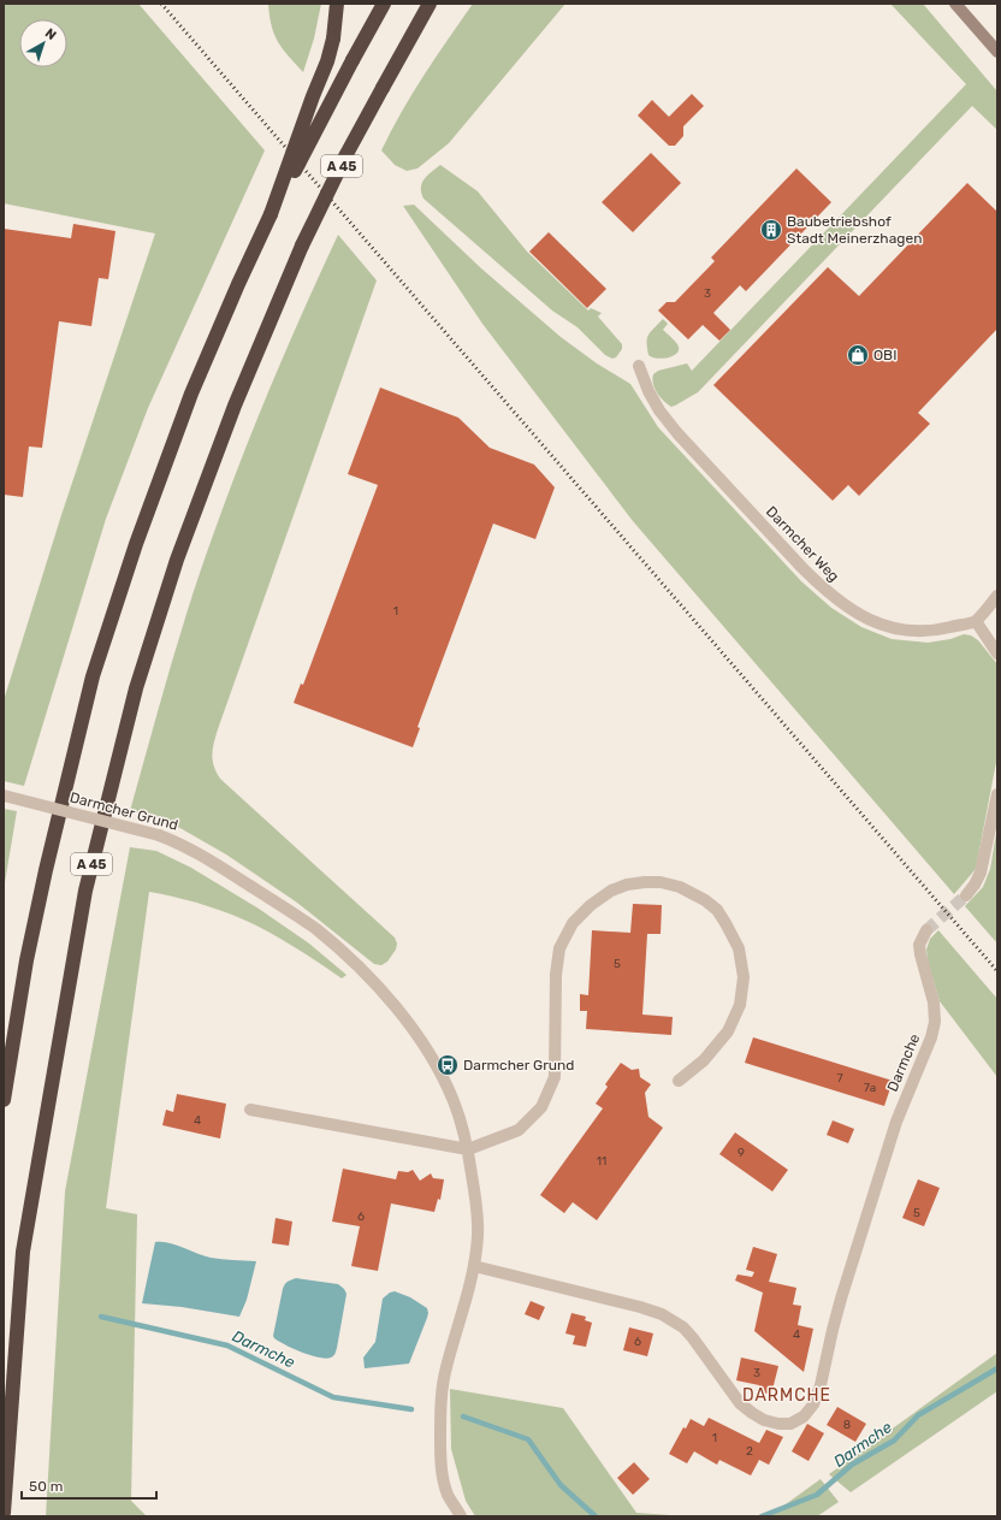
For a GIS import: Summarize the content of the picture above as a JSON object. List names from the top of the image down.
{
  "streets": {
    "highway": ["A 45"],
    "street": ["Darmcher Weg", "Darmcher Grund", "Darmche"]
  },
  "crossings": [
    ["Darmcher Grund", "Darmche"]
  ],
  "districts": ["DARMCHE"],
  "water": ["Darmche"],
  "places": {
    "building": ["Baubetriebshof Stadt Meinerzhagen"],
    "shop": ["OBI"],
    "bus stop": ["Darmcher Grund"]
  },
  "house_numbers": [
    "3",
    "1",
    "5",
    "7",
    "7a",
    "4",
    "9",
    "11",
    "5",
    "6",
    "4",
    "6",
    "3",
    "8",
    "1",
    "2"
  ],
  "scale_bar": "50 m",
  "north": "top right"
}
